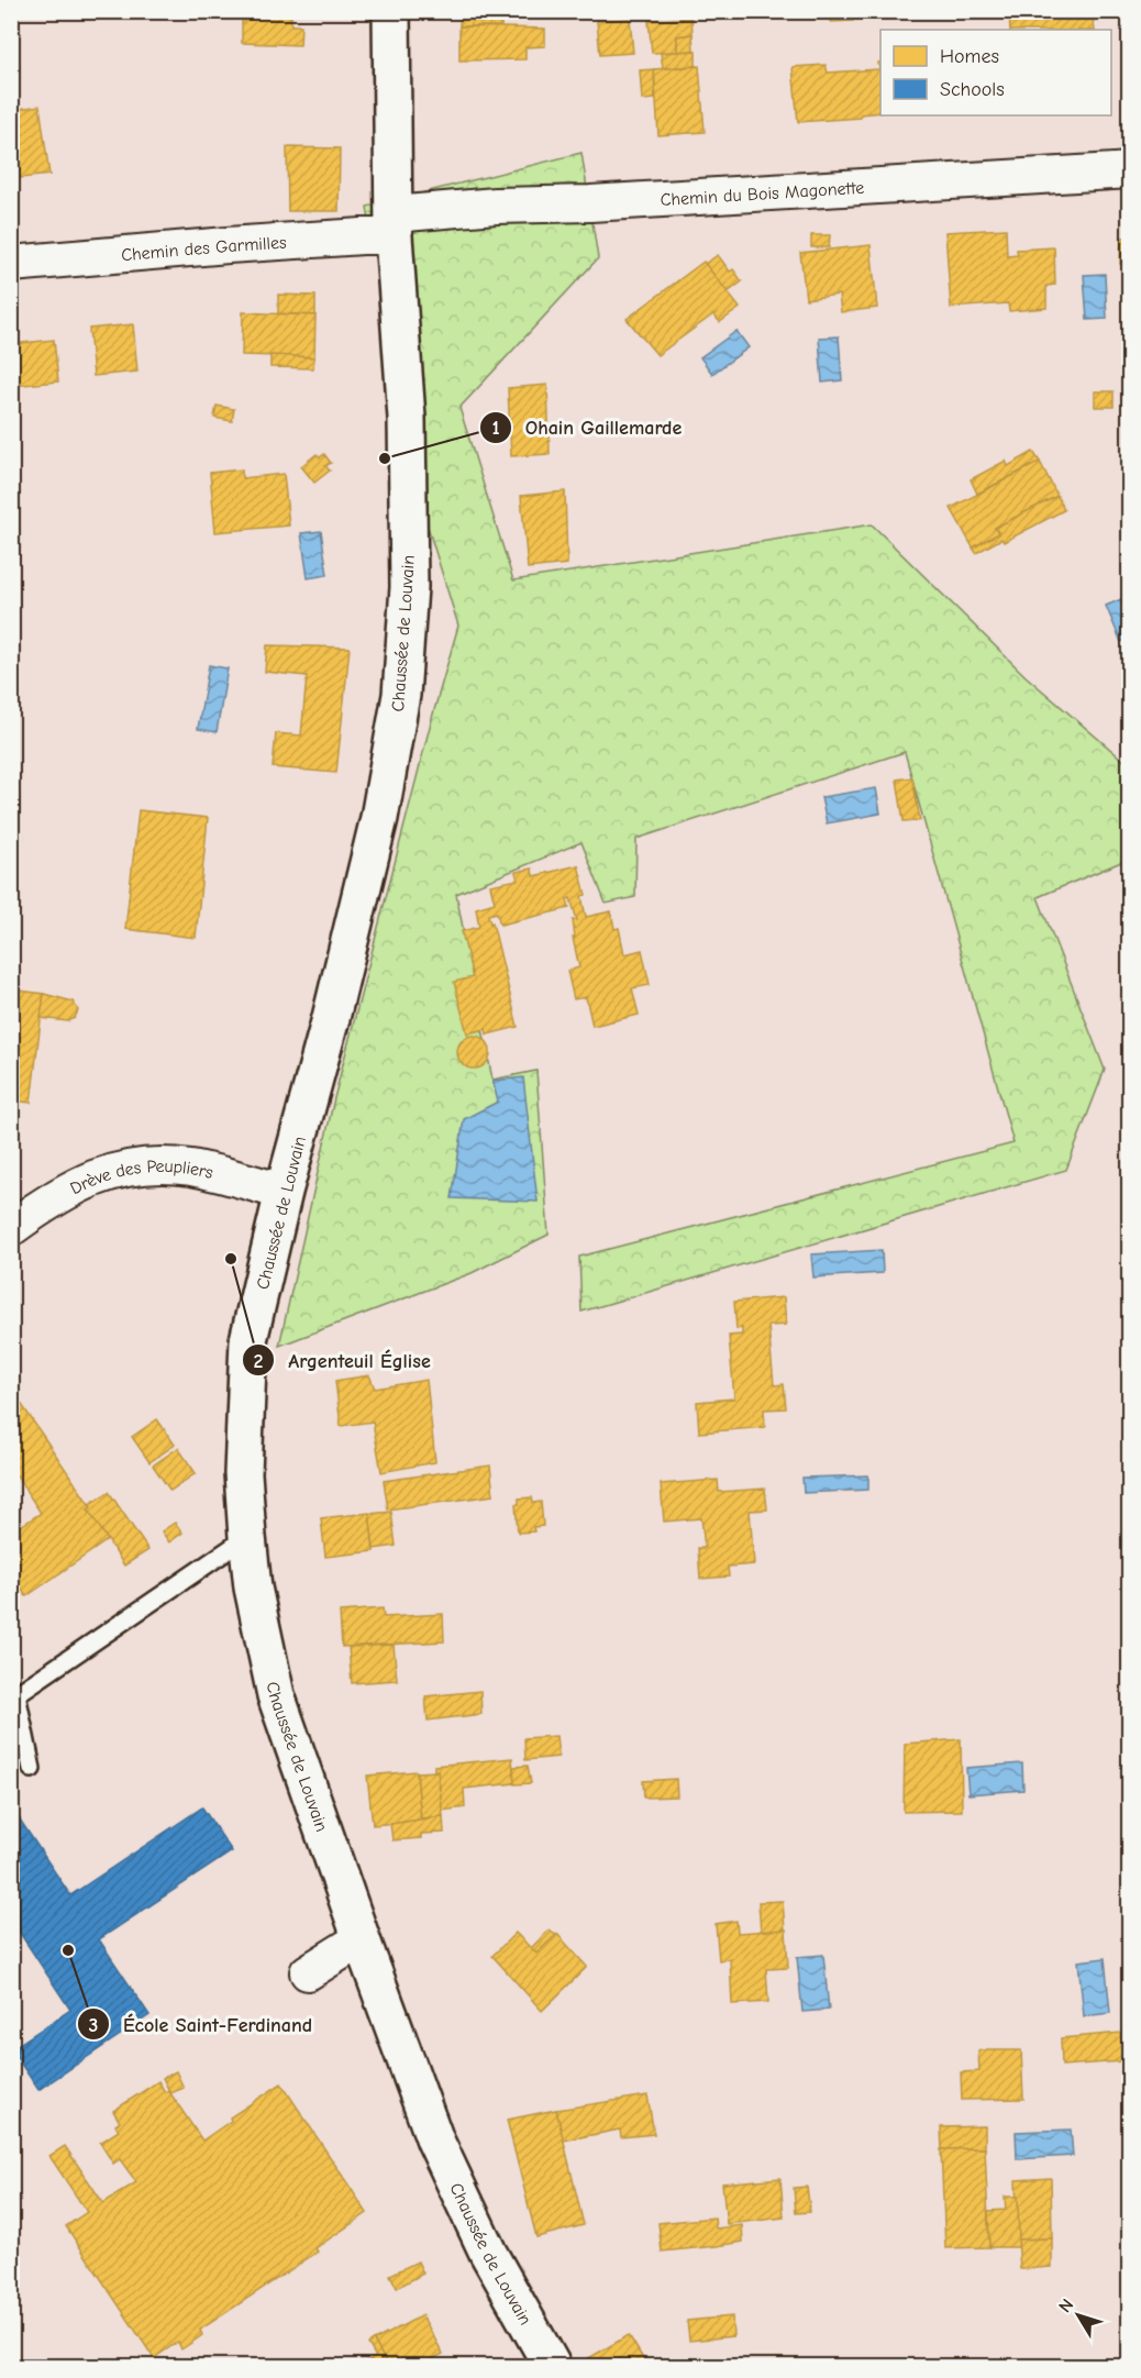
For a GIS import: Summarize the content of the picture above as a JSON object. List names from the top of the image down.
{
  "streets": {
    "main road": ["Chaussée de Louvain"],
    "street": ["Chemin du Bois Magonette", "Chemin des Garmilles", "Drève des Peupliers"]
  },
  "crossings": [
    ["Chemin du Bois Magonette", "Chemin des Garmilles"],
    ["Chemin du Bois Magonette", "Chaussée de Louvain"],
    ["Chemin des Garmilles", "Chaussée de Louvain"],
    ["Chaussée de Louvain", "Drève des Peupliers"]
  ],
  "places": ["Ohain Gaillemarde", "Argenteuil Église", "École Saint-Ferdinand"],
  "legend": ["Homes", "Schools"],
  "north": "top left"
}
